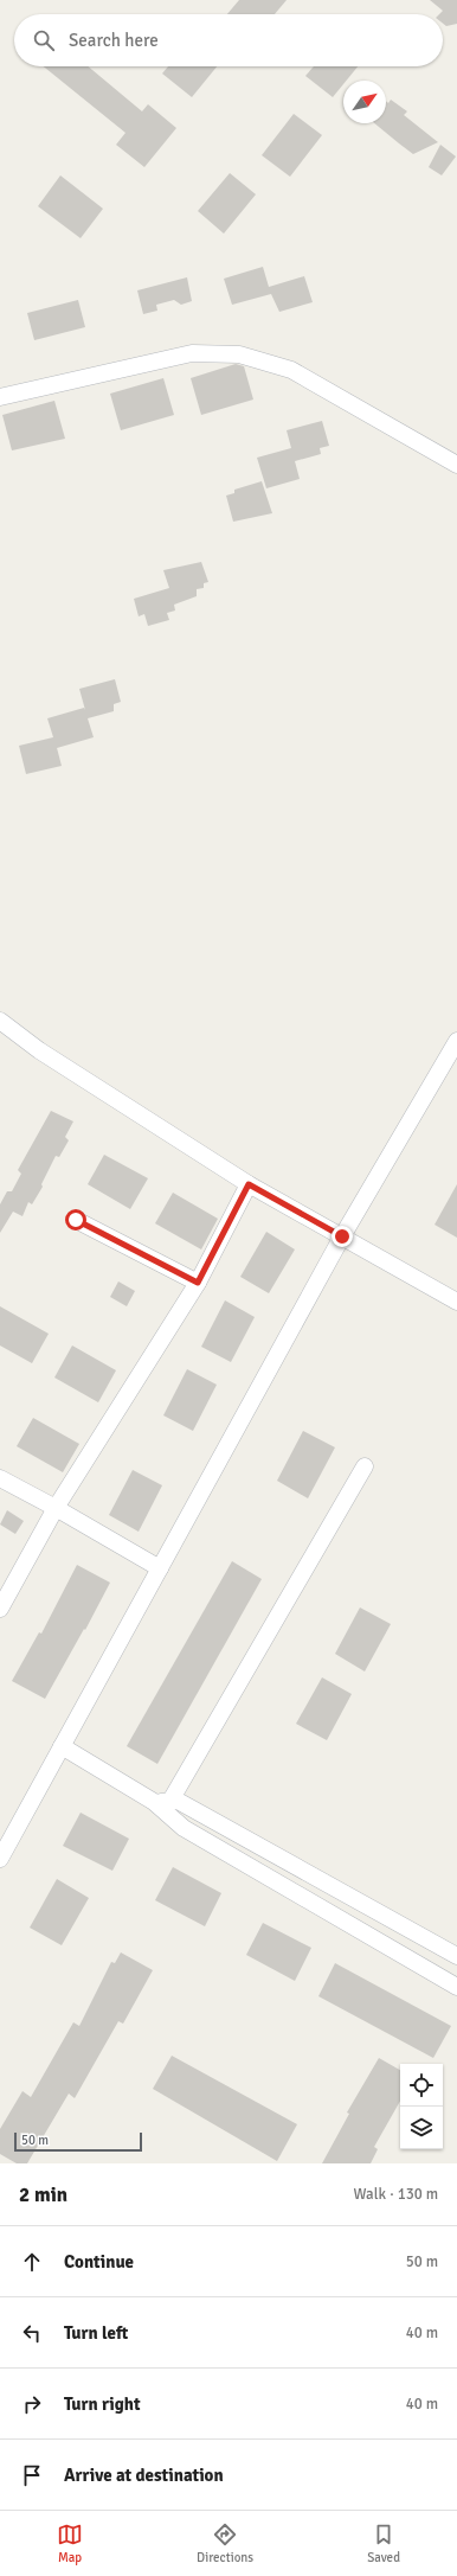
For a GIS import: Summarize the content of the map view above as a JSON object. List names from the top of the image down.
{
  "scale_bar": "50 m",
  "north": "top right",
  "page": {
    "search": "Search here",
    "scale": "50 m",
    "heading": ["2 min", "Walk · 130 m"],
    "list": [
      ["Continue", "50 m"],
      ["Turn left", "40 m"],
      ["Turn right", "40 m"],
      "Arrive at destination"
    ],
    "nav": ["Map", "Directions", "Saved"]
  }
}
